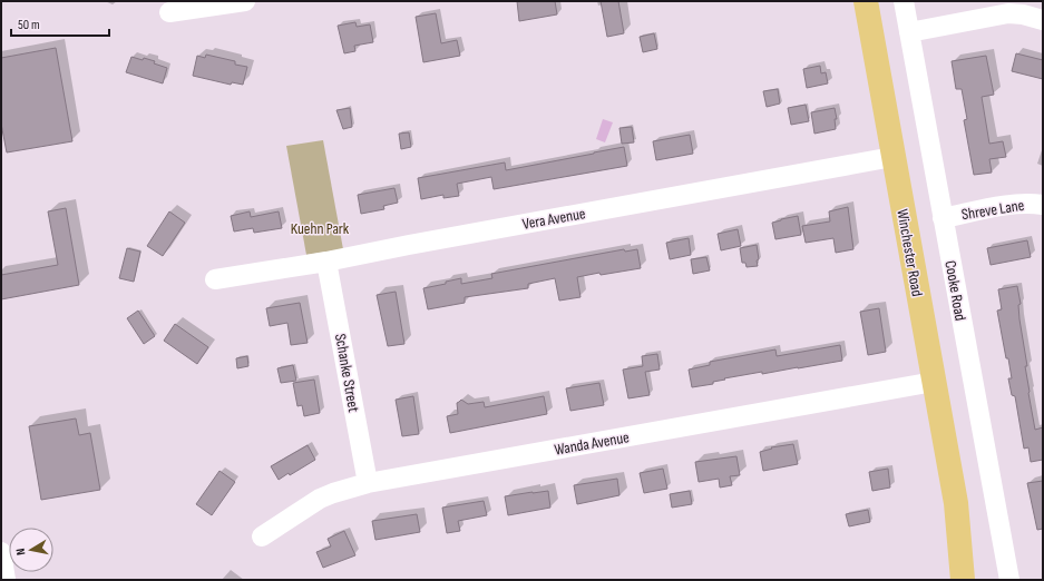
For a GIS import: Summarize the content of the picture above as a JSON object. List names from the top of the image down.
{
  "streets": {
    "main road": ["Winchester Road"],
    "street": [
      "Shreve Lane",
      "Vera Avenue",
      "Cooke Road",
      "Schanke Street",
      "Wanda Avenue"
    ]
  },
  "crossings": [
    ["Shreve Lane", "Cooke Road"],
    ["Vera Avenue", "Winchester Road"],
    ["Vera Avenue", "Schanke Street"],
    ["Winchester Road", "Wanda Avenue"],
    ["Schanke Street", "Wanda Avenue"]
  ],
  "parks": ["Kuehn Park"],
  "scale_bar": "50 m",
  "north": "left"
}
